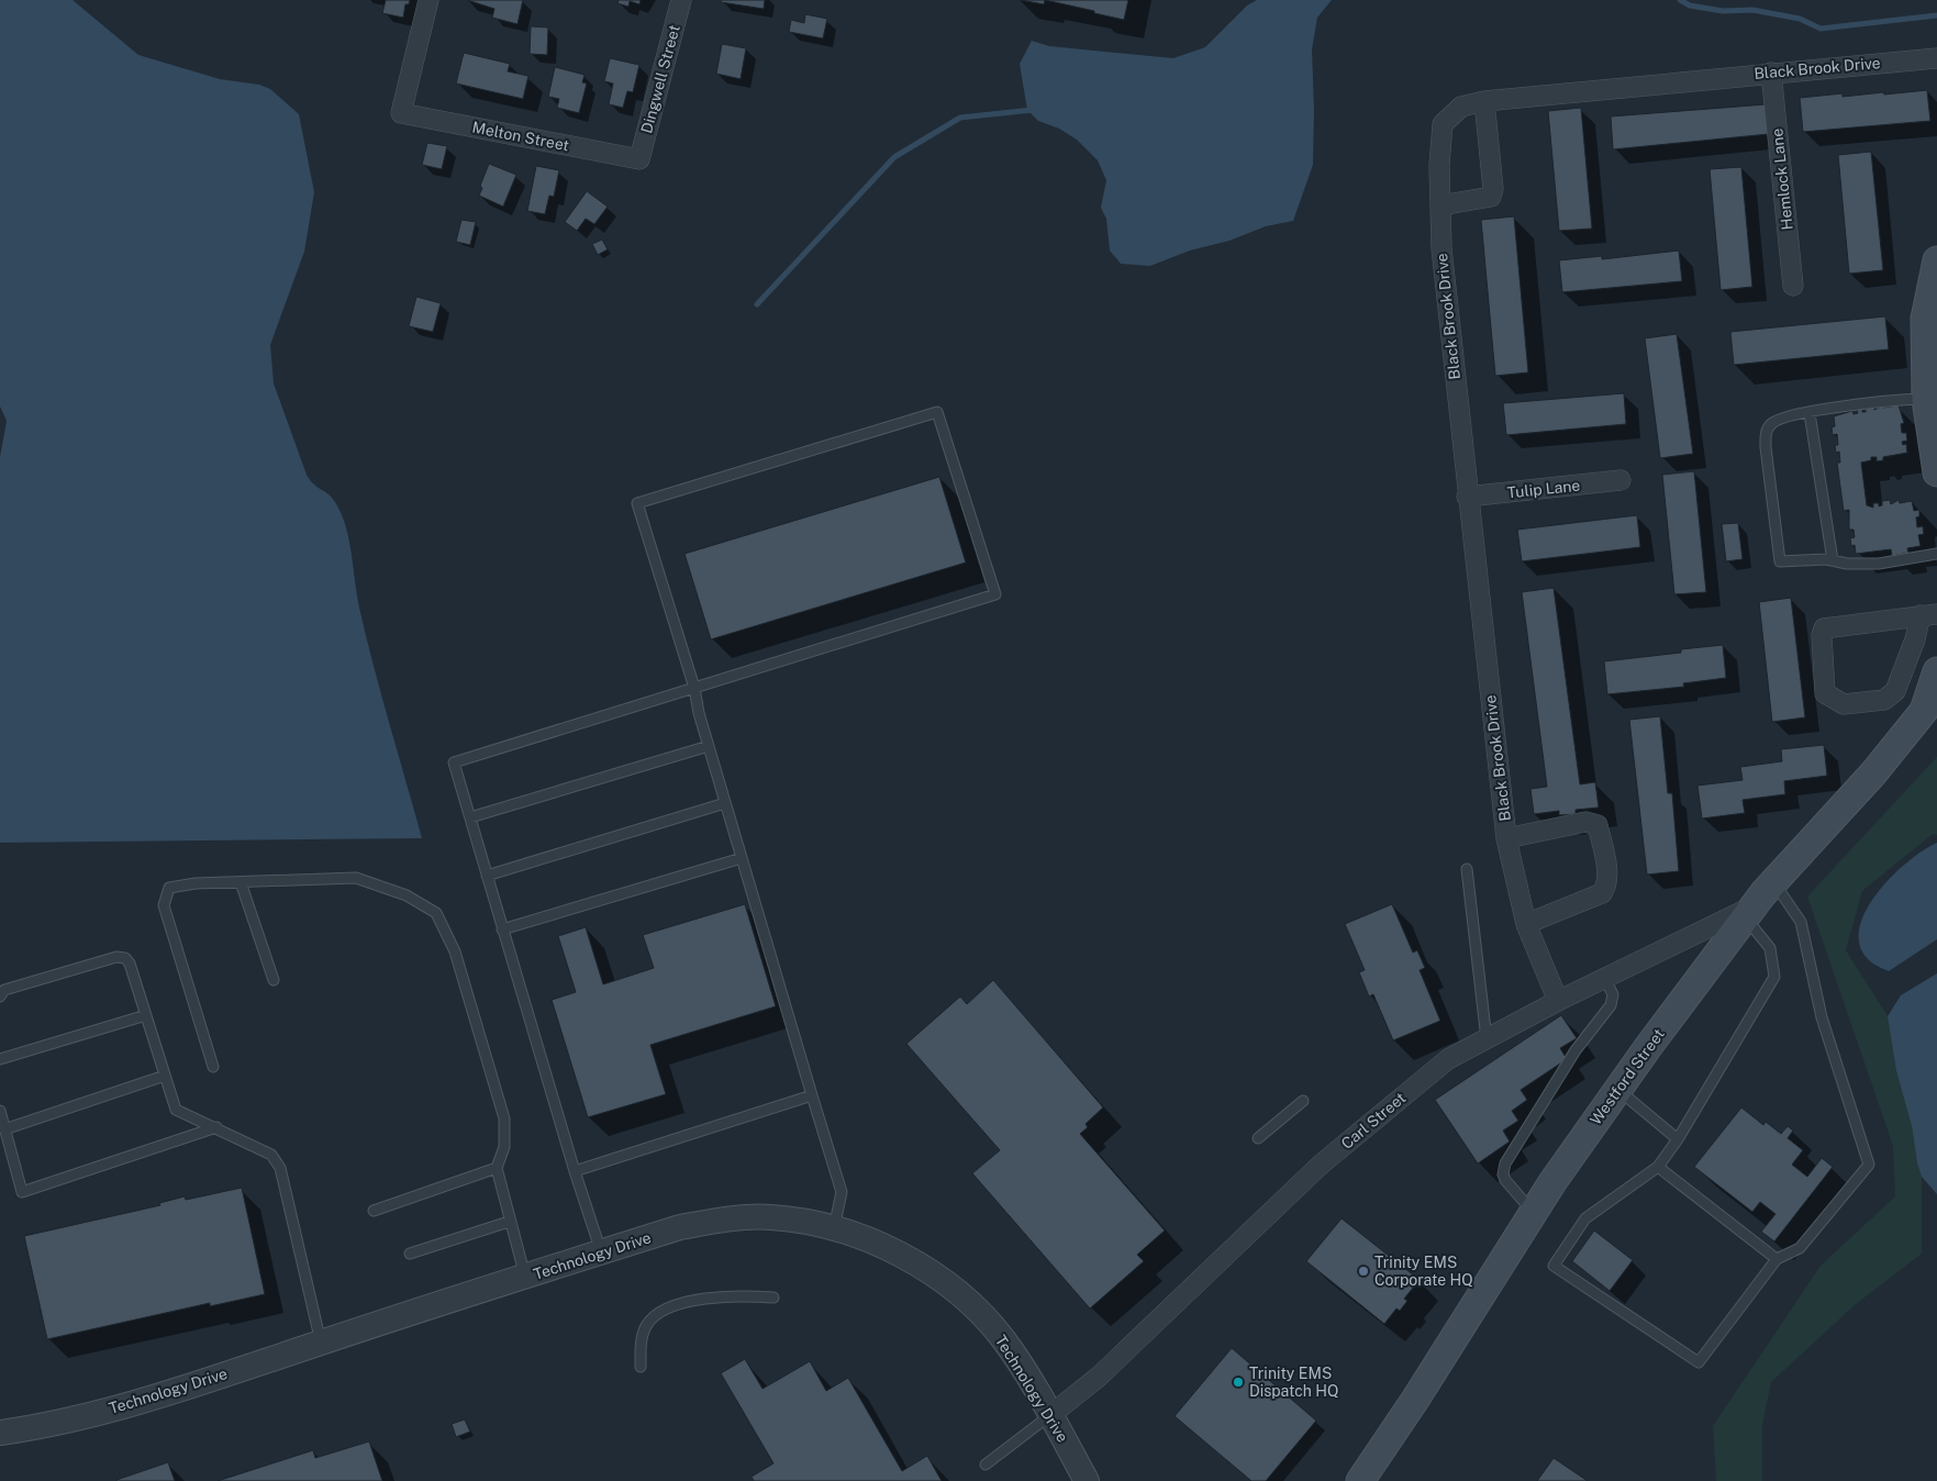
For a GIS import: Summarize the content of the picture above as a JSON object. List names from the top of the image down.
{
  "streets": {
    "main road": ["Westford Street"],
    "street": [
      "Black Brook Drive",
      "Dingwell Street",
      "Melton Street",
      "Hemlock Lane",
      "Tulip Lane",
      "Carl Street",
      "Technology Drive"
    ]
  },
  "crossings": [
    ["Black Brook Drive", "Hemlock Lane"],
    ["Black Brook Drive", "Tulip Lane"],
    ["Black Brook Drive", "Carl Street"],
    ["Dingwell Street", "Melton Street"],
    ["Westford Street", "Carl Street"],
    ["Carl Street", "Technology Drive"]
  ],
  "places": ["Trinity EMS Corporate HQ", "Trinity EMS Dispatch HQ"]
}
